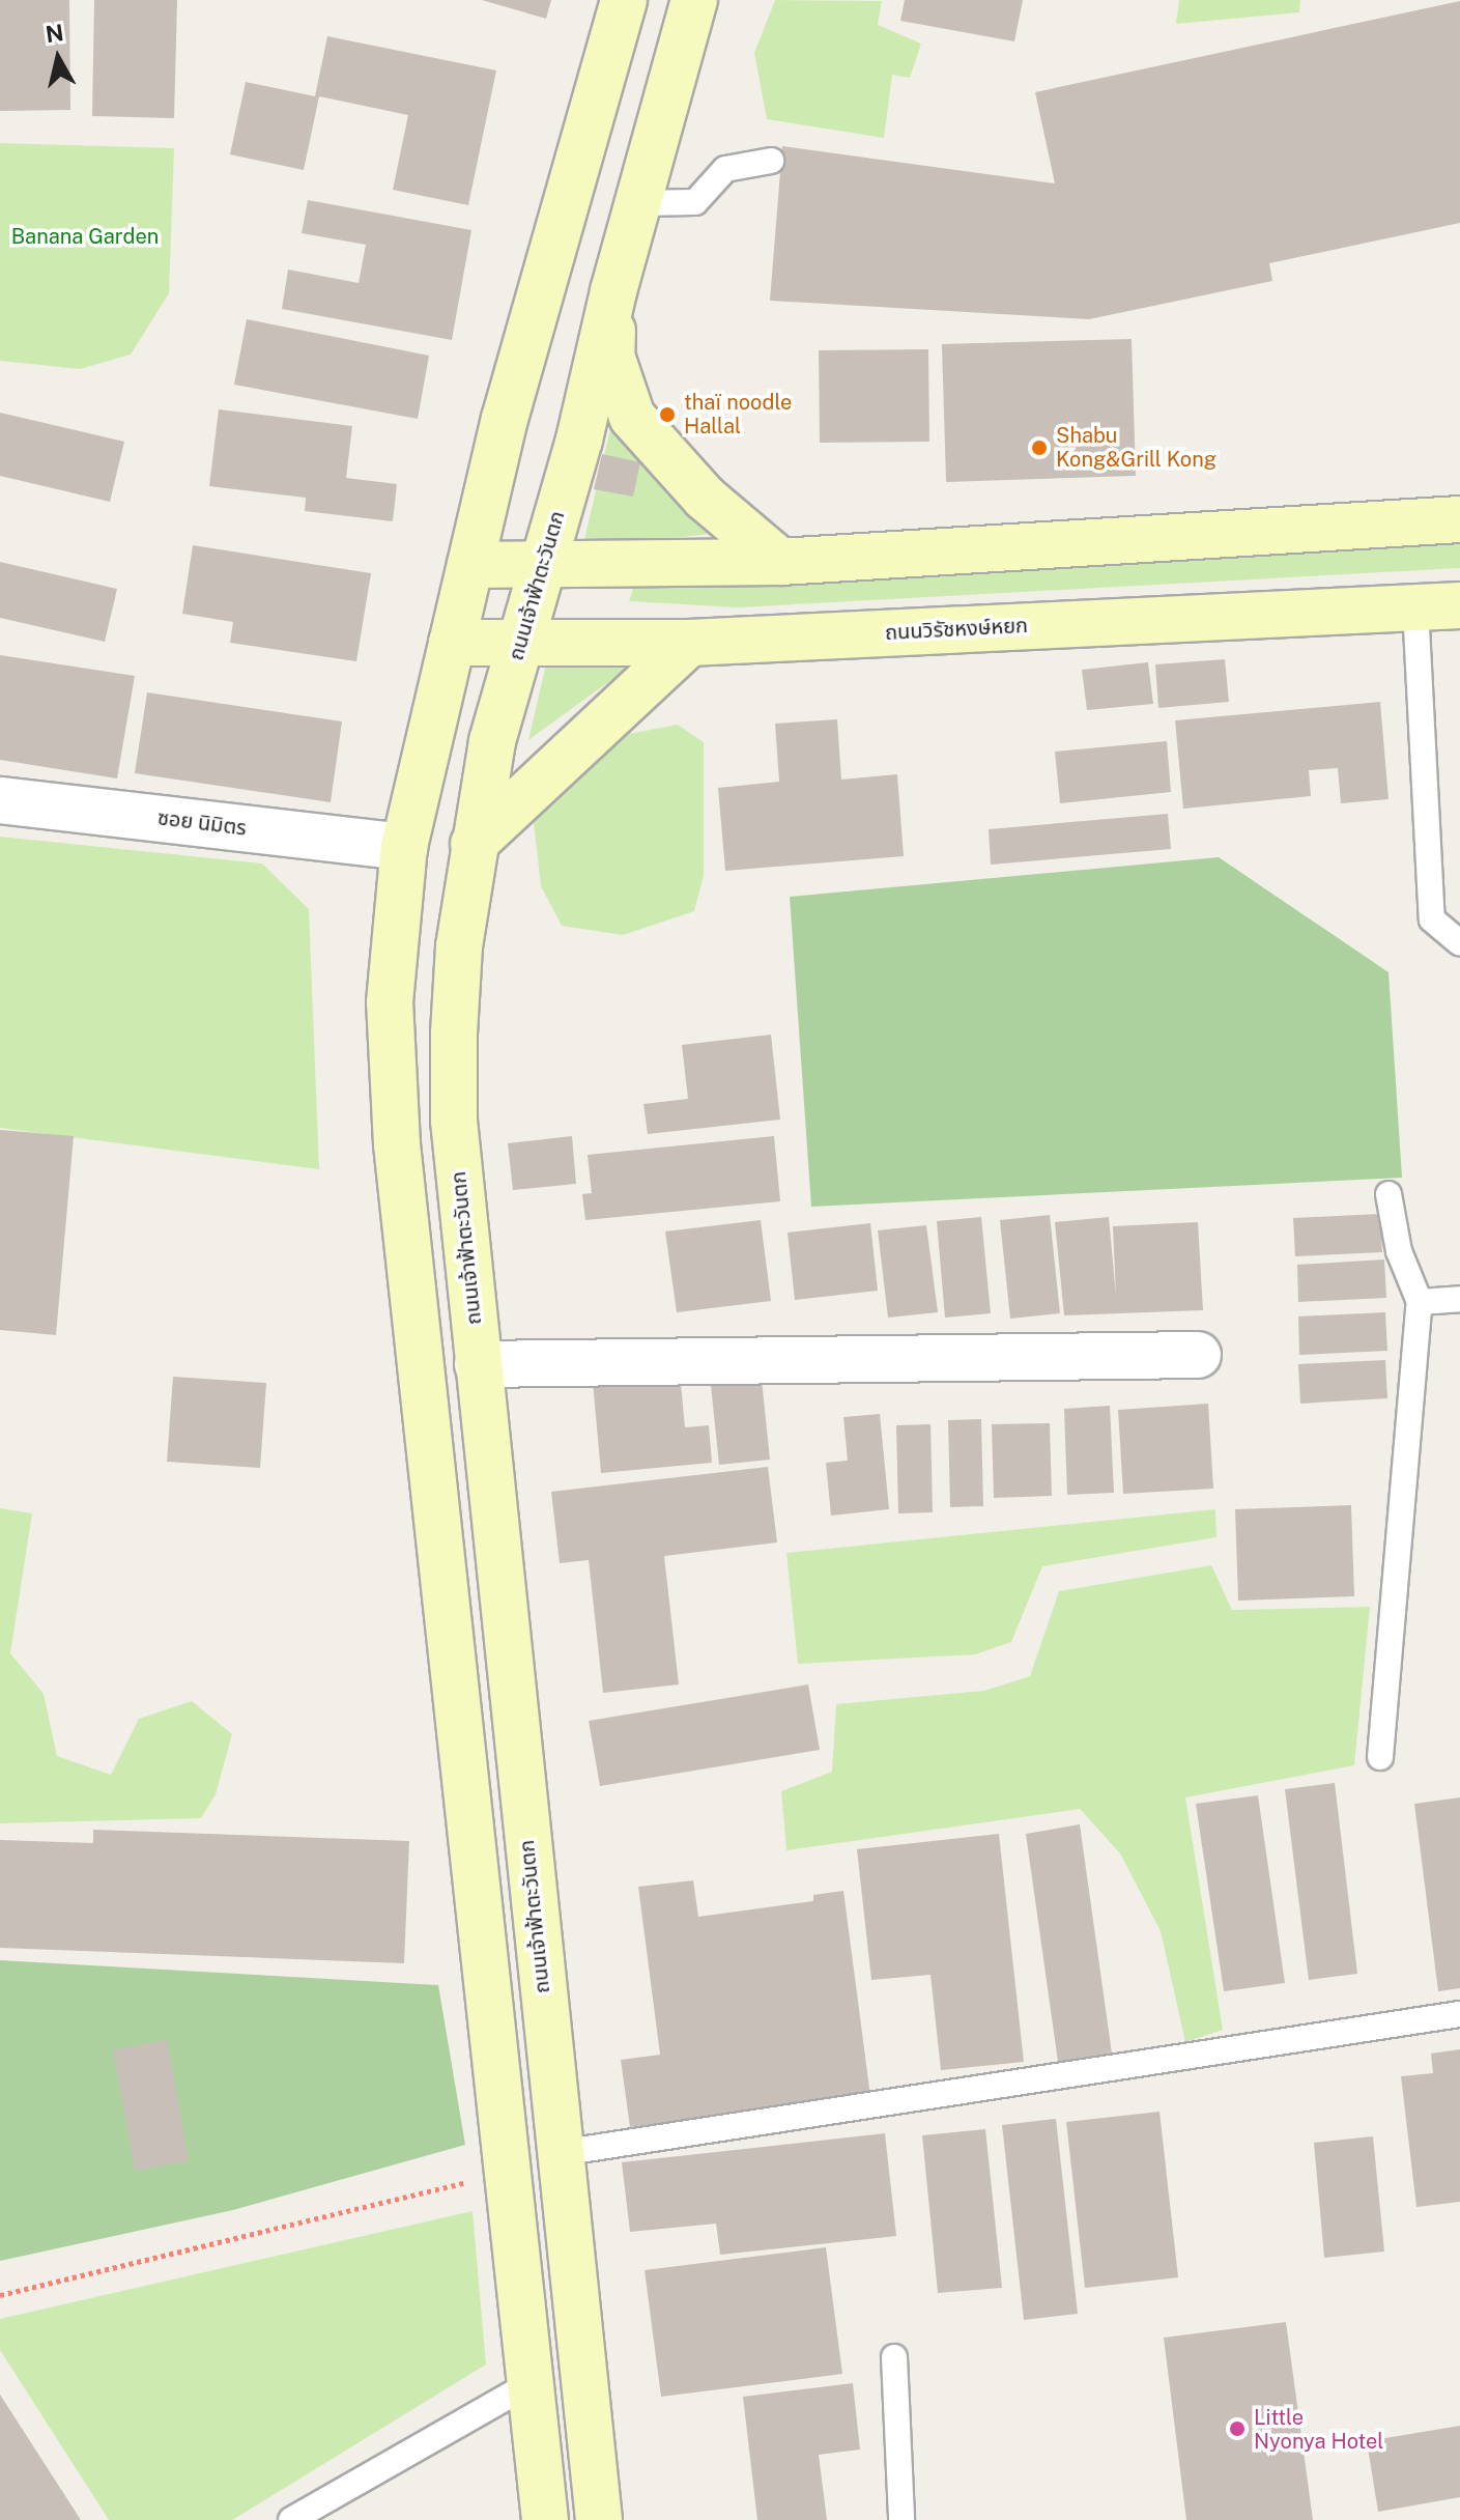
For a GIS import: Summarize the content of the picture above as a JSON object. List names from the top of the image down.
{
  "streets": {
    "main road": ["ถนนเจ้าฟ้าตะวันตก", "ถนนวิรัชหงษ์หยก"],
    "street": ["ซอย นิมิตร"]
  },
  "crossings": [
    ["ถนนเจ้าฟ้าตะวันตก", "ถนนวิรัชหงษ์หยก"]
  ],
  "parks": ["Banana Garden"],
  "places": ["thaï noodle Hallal", "Shabu Kong&Grill Kong", "Little Nyonya Hotel"],
  "north": "top"
}
